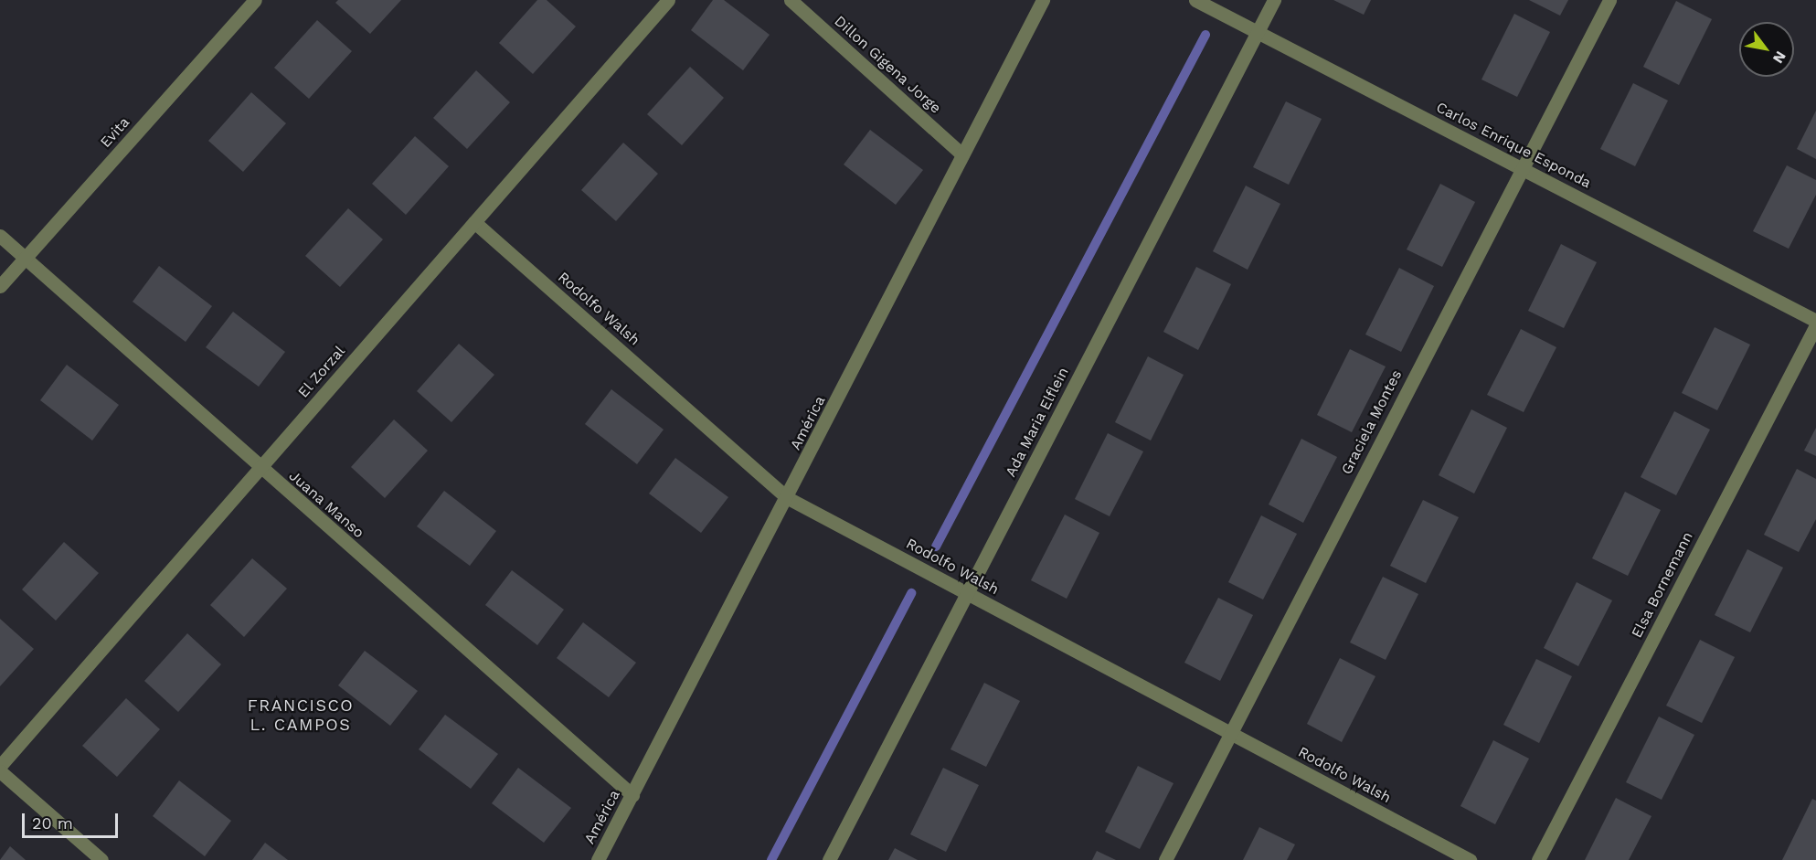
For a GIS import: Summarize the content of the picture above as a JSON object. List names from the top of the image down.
{
  "streets": {
    "street": [
      "Dillon Gigena Jorge",
      "Evita",
      "Carlos Enrique Esponda",
      "Rodolfo Walsh",
      "El Zorzal",
      "Ada Maria Elflein",
      "Graciela Montes",
      "América",
      "Juana Manso",
      "Elsa Bornemann"
    ]
  },
  "crossings": [
    ["Dillon Gigena Jorge", "América"],
    ["Evita", "Juana Manso"],
    ["Carlos Enrique Esponda", "Ada Maria Elflein"],
    ["Carlos Enrique Esponda", "Graciela Montes"],
    ["Rodolfo Walsh", "El Zorzal"],
    ["Rodolfo Walsh", "Ada Maria Elflein"],
    ["Rodolfo Walsh", "Graciela Montes"],
    ["Rodolfo Walsh", "América"],
    ["El Zorzal", "Juana Manso"],
    ["América", "Juana Manso"]
  ],
  "districts": ["FRANCISCO L. CAMPOS"],
  "scale_bar": "20 m",
  "north": "bottom right"
}
